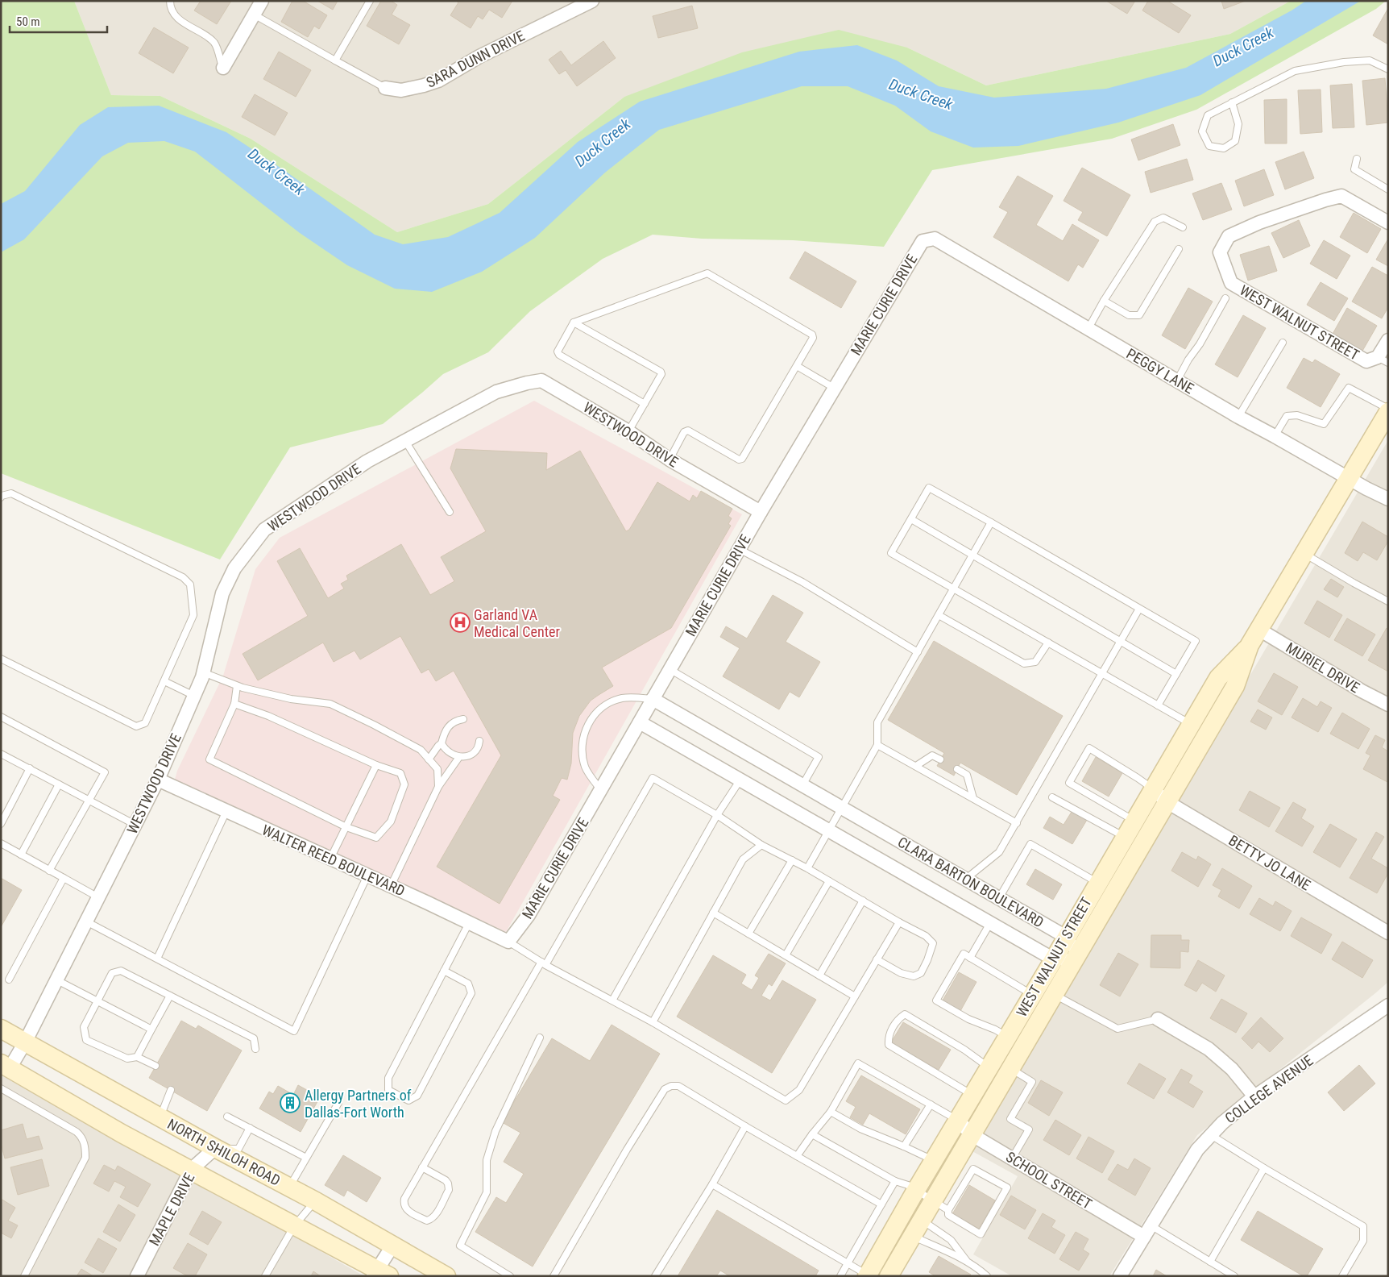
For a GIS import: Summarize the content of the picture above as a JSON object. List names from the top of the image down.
{
  "streets": {
    "main road": ["WEST WALNUT STREET", "NORTH SHILOH ROAD"],
    "street": [
      "SARA DUNN DRIVE",
      "MARIE CURIE DRIVE",
      "PEGGY LANE",
      "WESTWOOD DRIVE",
      "MURIEL DRIVE",
      "WALTER REED BOULEVARD",
      "BETTY JO LANE",
      "CLARA BARTON BOULEVARD",
      "COLLEGE AVENUE",
      "SCHOOL STREET",
      "MAPLE DRIVE"
    ]
  },
  "crossings": [
    ["MARIE CURIE DRIVE", "PEGGY LANE"],
    ["MARIE CURIE DRIVE", "WESTWOOD DRIVE"],
    ["MARIE CURIE DRIVE", "WALTER REED BOULEVARD"],
    ["MARIE CURIE DRIVE", "CLARA BARTON BOULEVARD"],
    ["WEST WALNUT STREET", "PEGGY LANE"],
    ["WEST WALNUT STREET", "MURIEL DRIVE"],
    ["WEST WALNUT STREET", "BETTY JO LANE"],
    ["WEST WALNUT STREET", "CLARA BARTON BOULEVARD"],
    ["WEST WALNUT STREET", "SCHOOL STREET"],
    ["WESTWOOD DRIVE", "WALTER REED BOULEVARD"],
    ["WESTWOOD DRIVE", "NORTH SHILOH ROAD"],
    ["COLLEGE AVENUE", "SCHOOL STREET"],
    ["NORTH SHILOH ROAD", "MAPLE DRIVE"]
  ],
  "water": ["Duck Creek"],
  "places": {
    "hospital": ["Garland VA Medical Center"],
    "building": ["Allergy Partners of Dallas-Fort Worth"]
  },
  "scale_bar": "50 m"
}
